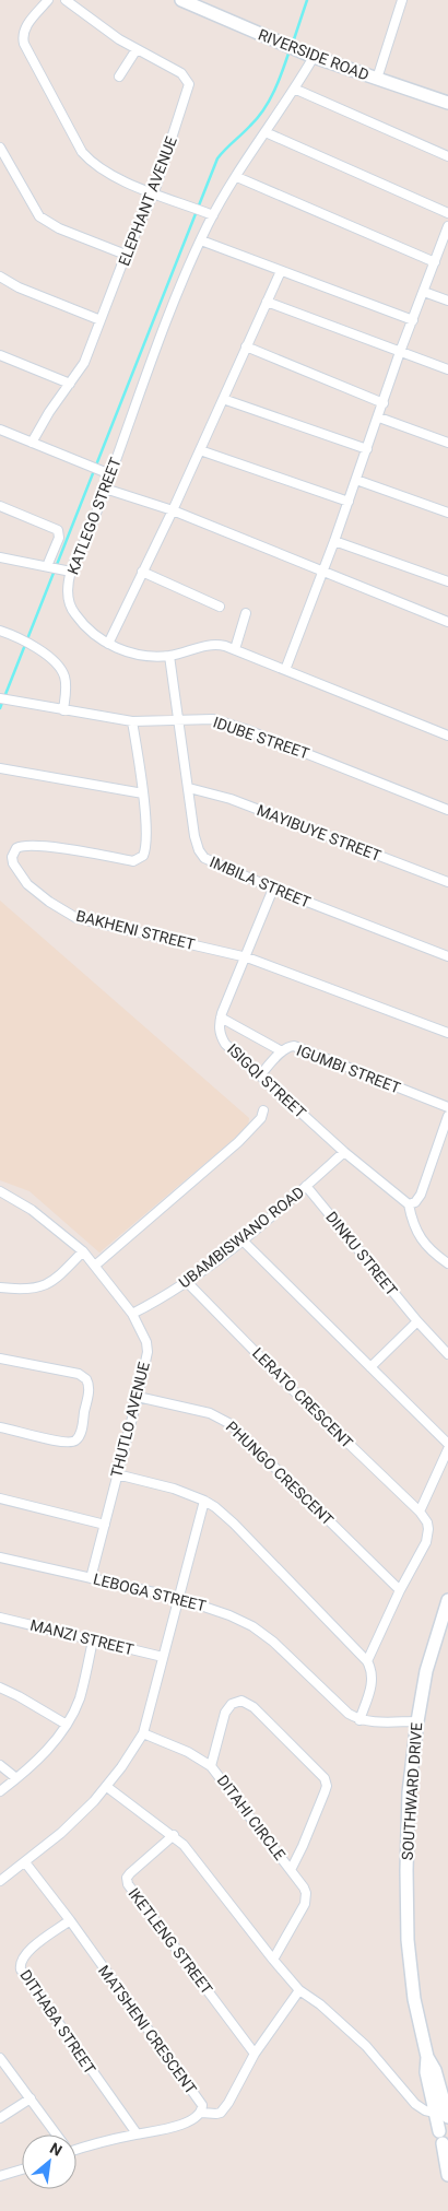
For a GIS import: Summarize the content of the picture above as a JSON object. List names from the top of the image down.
{
  "streets": {
    "main road": ["RIVERSIDE ROAD", "SOUTHWARD DRIVE"],
    "street": [
      "ELEPHANT AVENUE",
      "KATLEGO STREET",
      "IDUBE STREET",
      "MAYIBUYE STREET",
      "IMBILA STREET",
      "BAKHENI STREET",
      "IGUMBI STREET",
      "ISIGQI STREET",
      "UBAMBISWANO ROAD",
      "DINKU STREET",
      "LERATO CRESCENT",
      "THUTLO AVENUE",
      "PHUNGO CRESCENT",
      "LEBOGA STREET",
      "MANZI STREET",
      "DITAHI CIRCLE",
      "IKETLENG STREET",
      "DITHABA STREET",
      "MATSHENI CRESCENT"
    ]
  },
  "crossings": [
    ["RIVERSIDE ROAD", "KATLEGO STREET"],
    ["KATLEGO STREET", "IMBILA STREET"],
    ["IDUBE STREET", "IMBILA STREET"],
    ["IDUBE STREET", "BAKHENI STREET"],
    ["MAYIBUYE STREET", "IMBILA STREET"],
    ["IGUMBI STREET", "ISIGQI STREET"],
    ["ISIGQI STREET", "UBAMBISWANO ROAD"],
    ["UBAMBISWANO ROAD", "DINKU STREET"],
    ["UBAMBISWANO ROAD", "LERATO CRESCENT"],
    ["UBAMBISWANO ROAD", "THUTLO AVENUE"],
    ["THUTLO AVENUE", "PHUNGO CRESCENT"],
    ["THUTLO AVENUE", "LEBOGA STREET"],
    ["DITHABA STREET", "MATSHENI CRESCENT"]
  ],
  "north": "top right"
}
